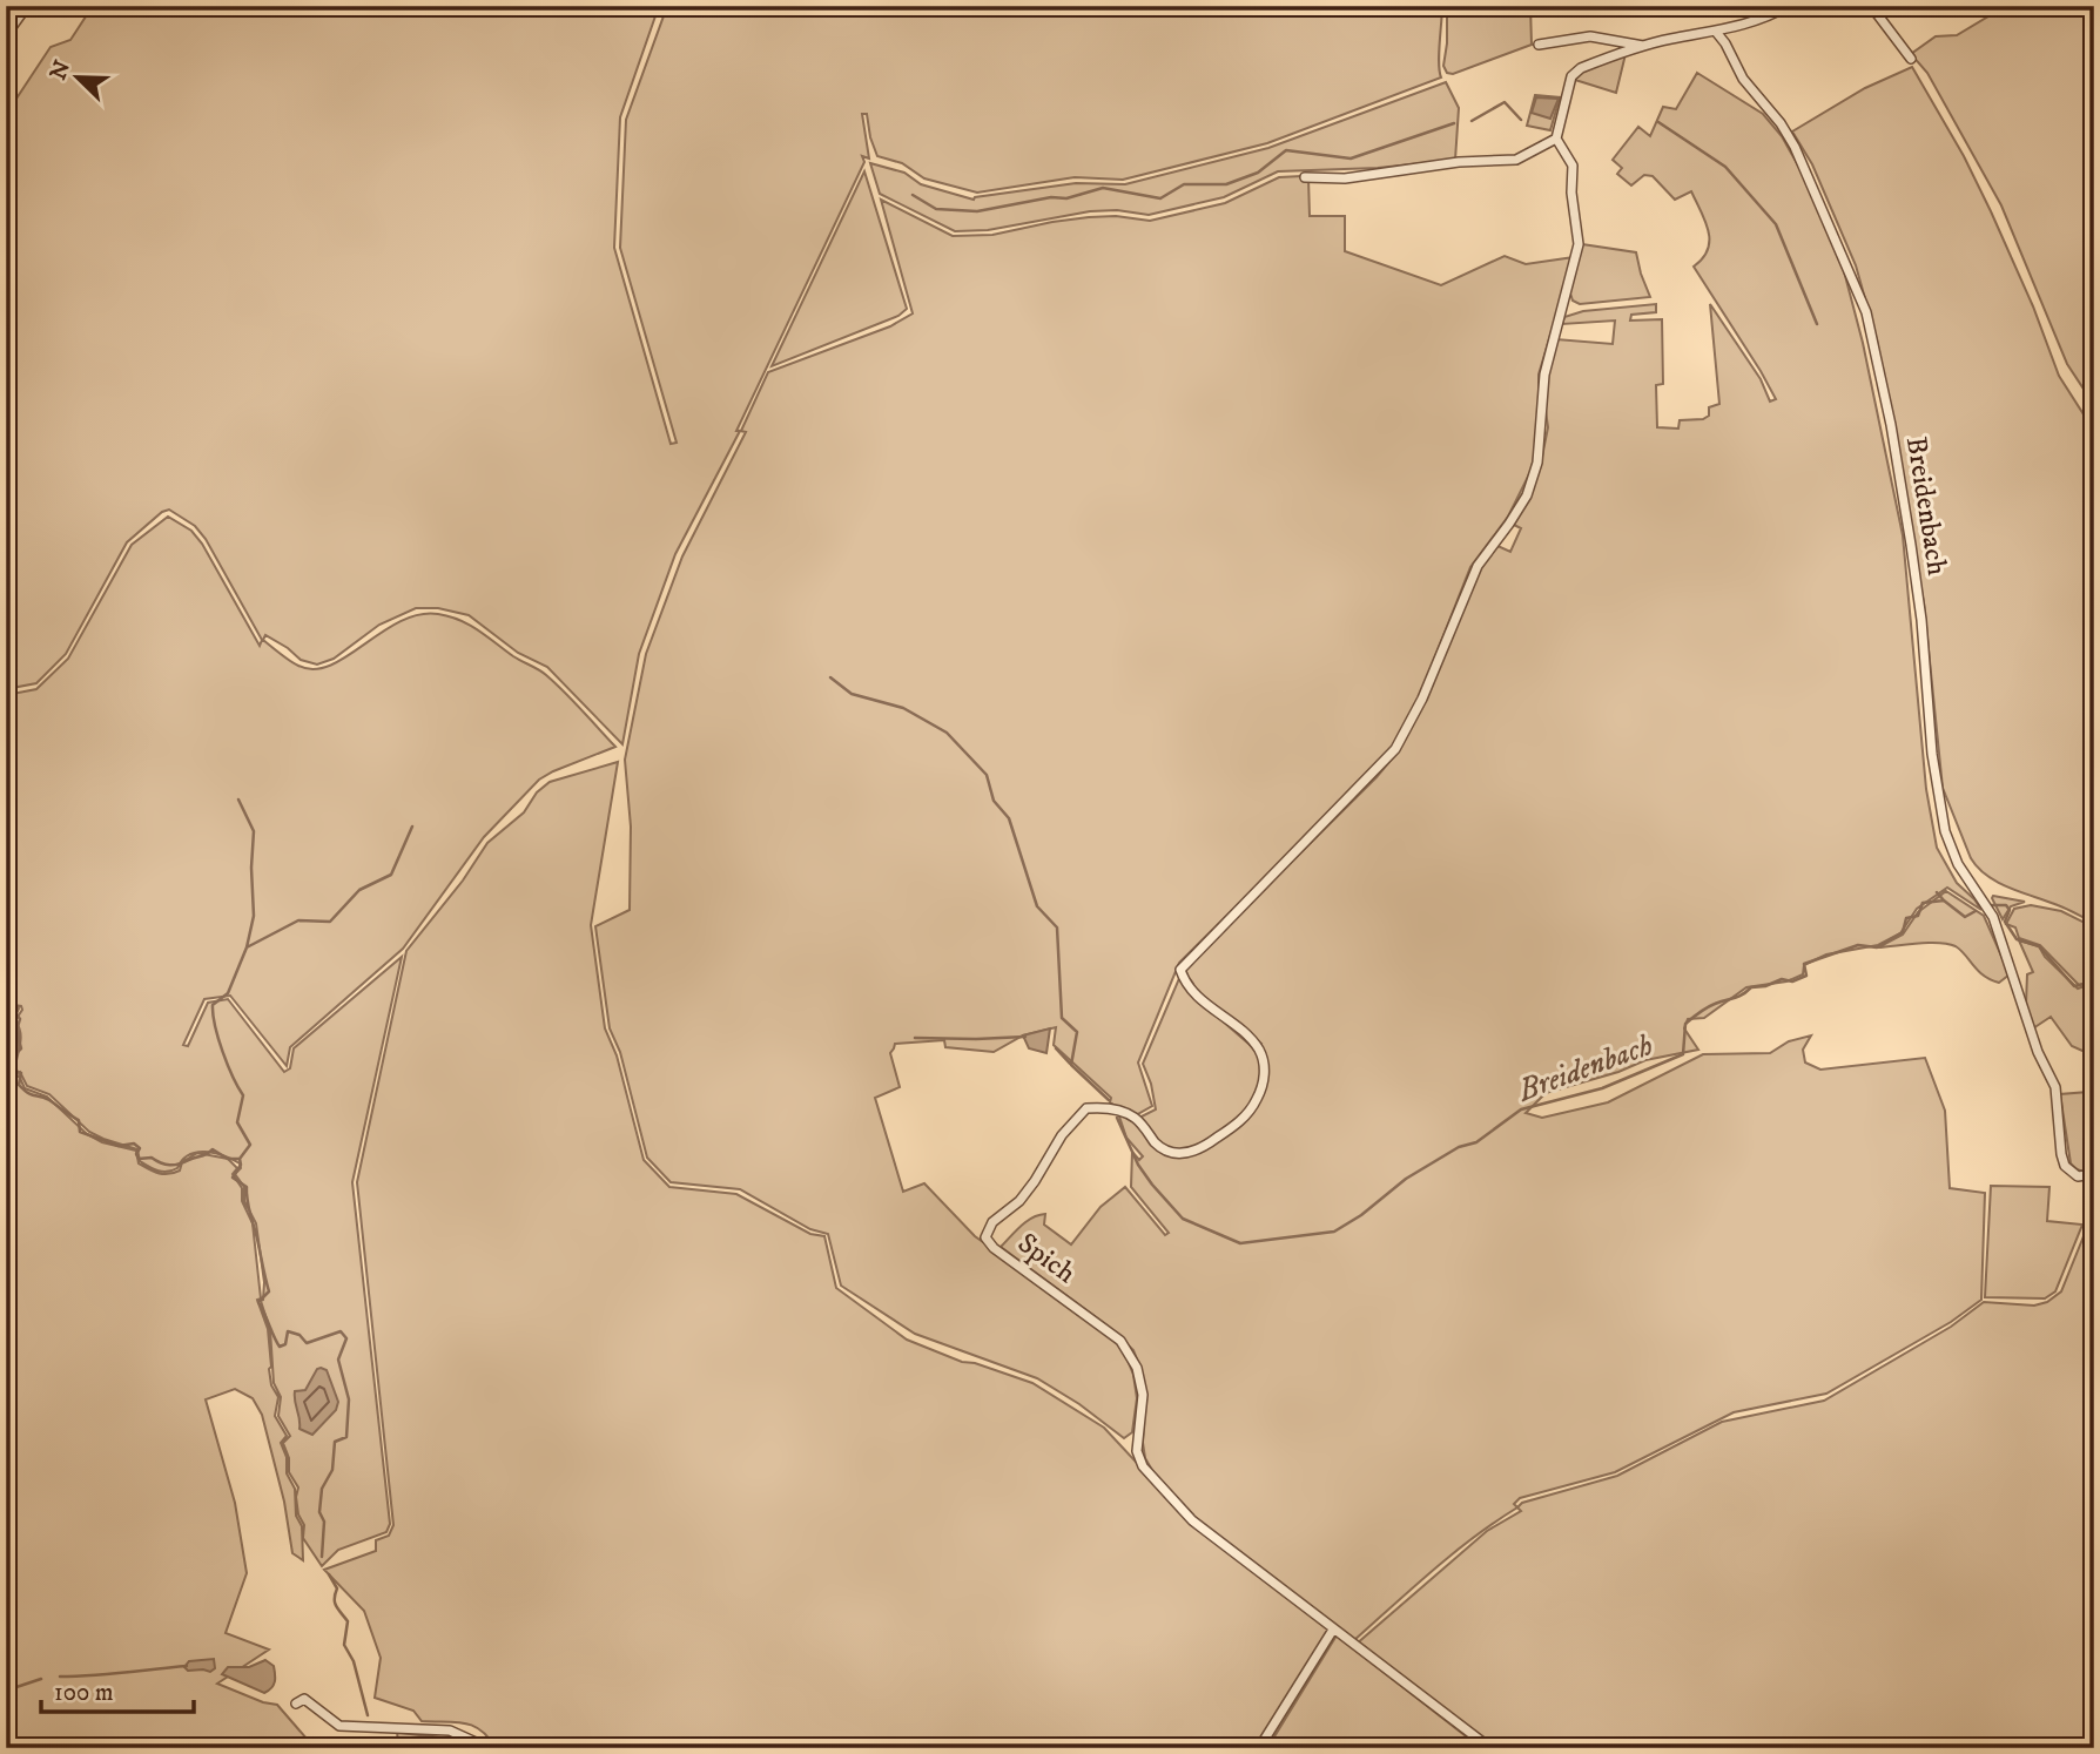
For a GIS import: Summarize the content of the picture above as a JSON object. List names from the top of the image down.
{
  "streets": {
    "street": ["Breidenbach", "Spich"]
  },
  "water": ["Breidenbach"],
  "scale_bar": "100 m",
  "north": "top left"
}
